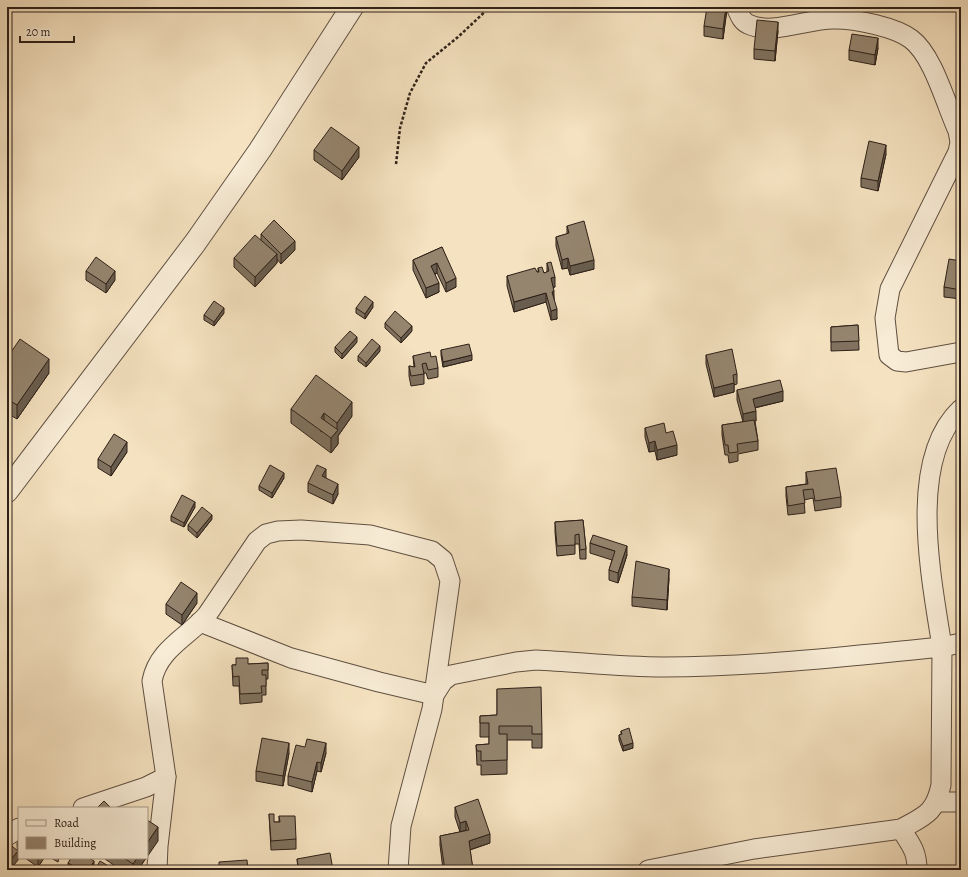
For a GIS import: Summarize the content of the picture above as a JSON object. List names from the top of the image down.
{
  "legend": ["Road", "Building"],
  "scale_bar": "20 m"
}
